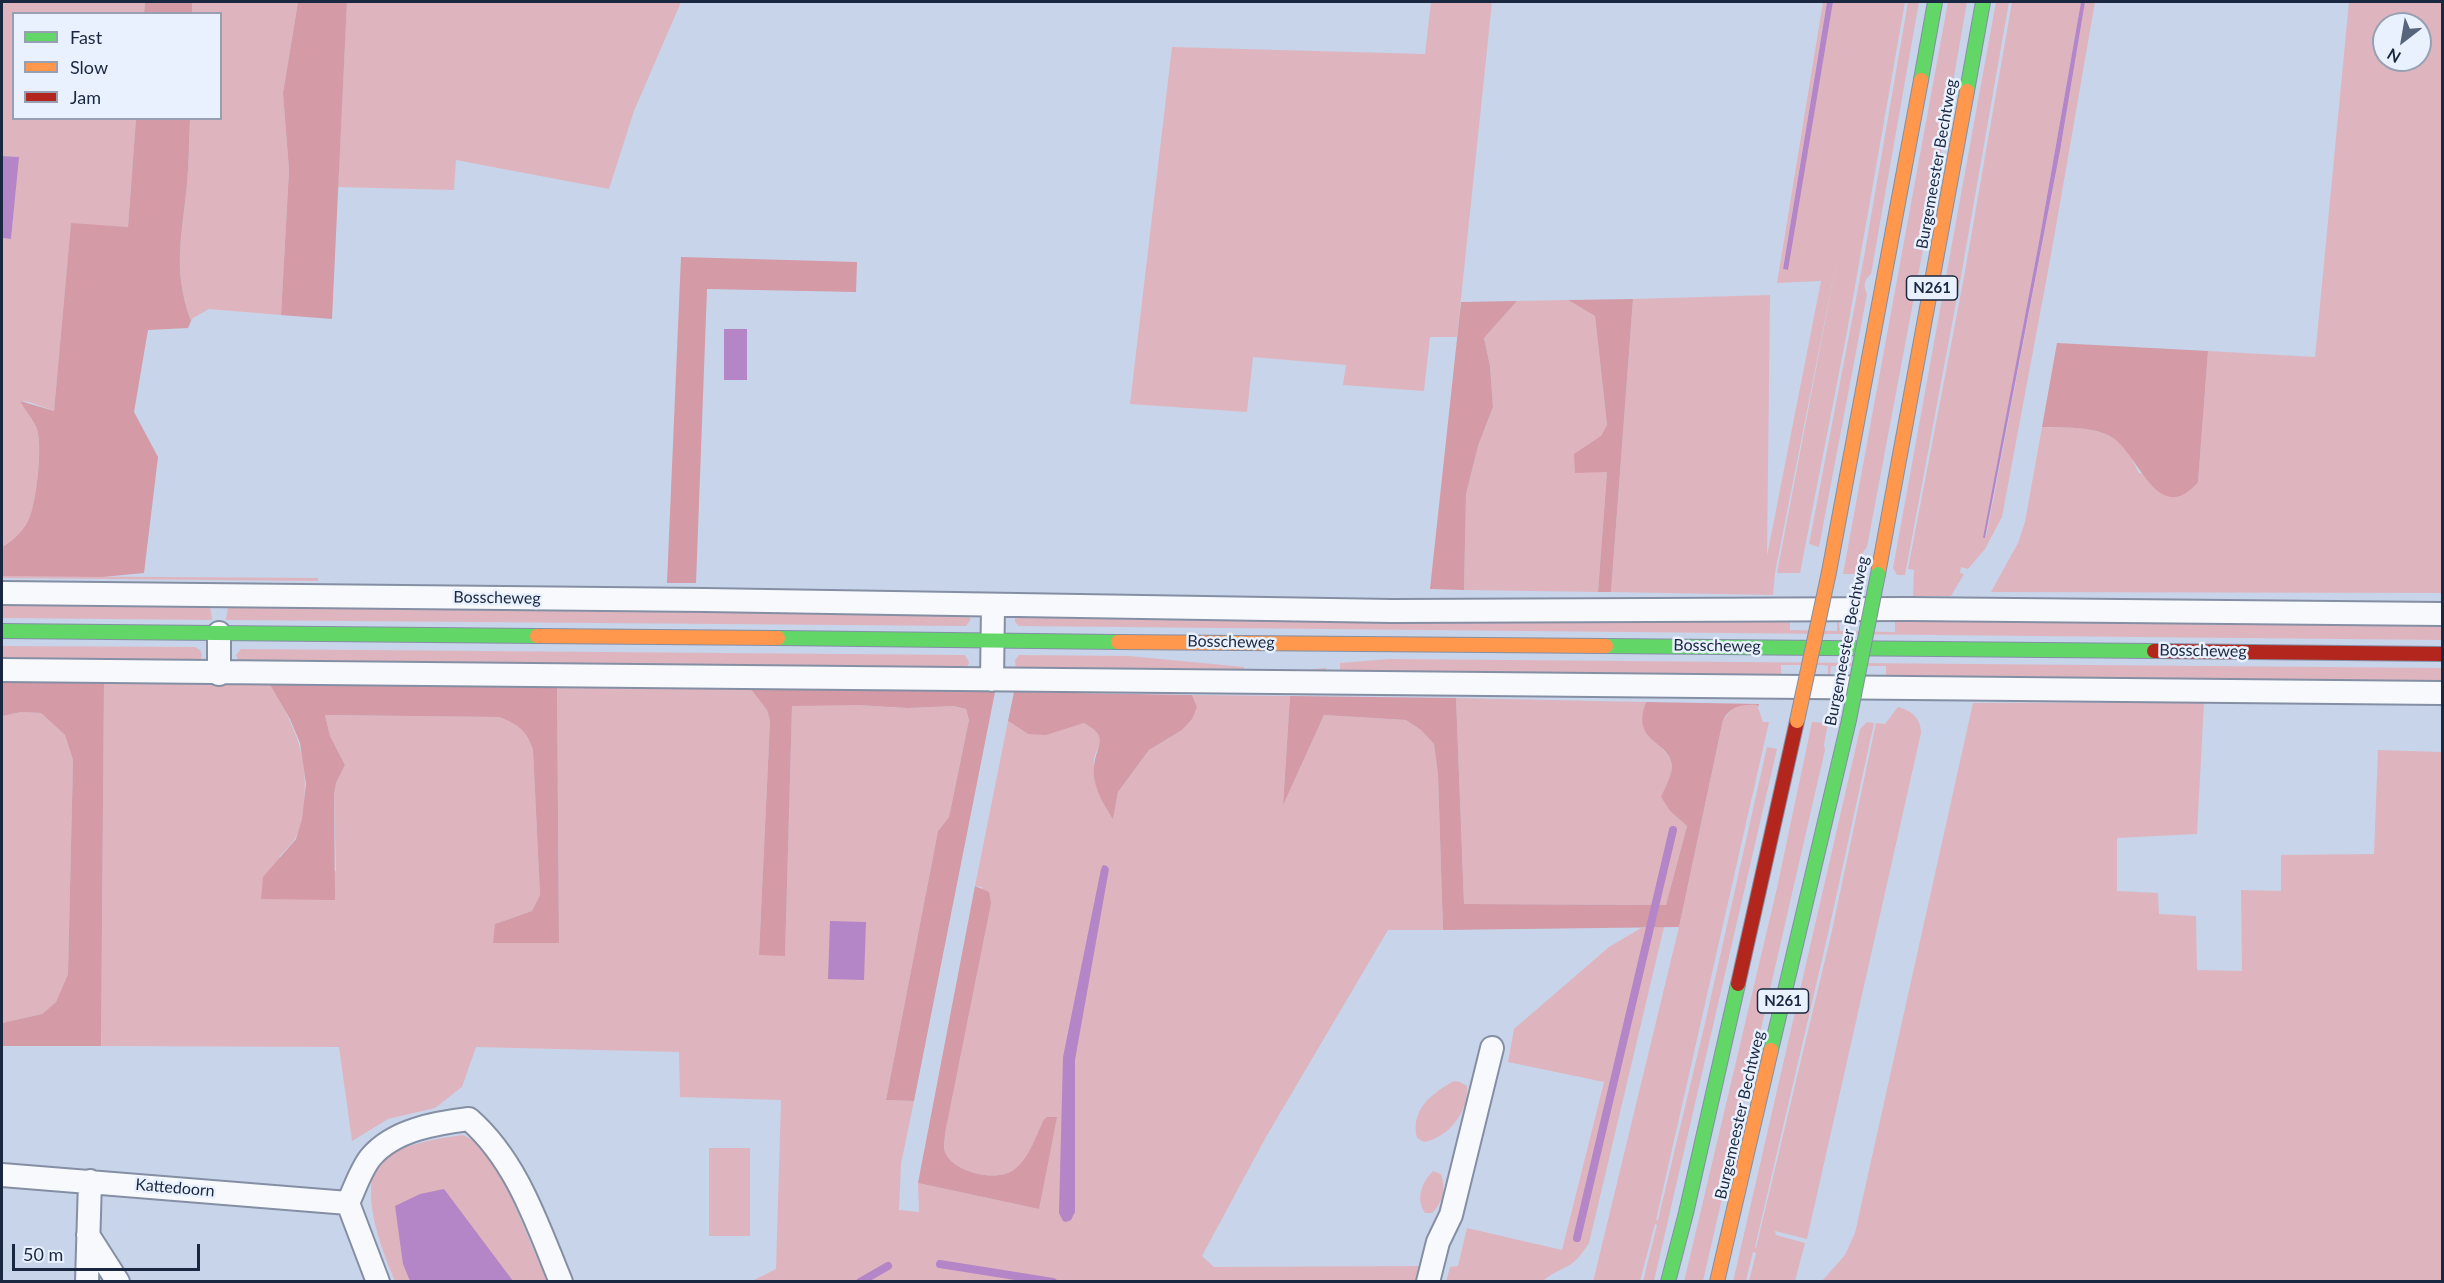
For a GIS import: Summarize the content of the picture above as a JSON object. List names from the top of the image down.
{
  "streets": {
    "main road": ["Burgemeester Bechtweg", "N261", "Bosscheweg"],
    "street": ["Kattedoorn"]
  },
  "legend": ["Fast", "Slow", "Jam"],
  "scale_bar": "50 m",
  "north": "bottom left"
}
